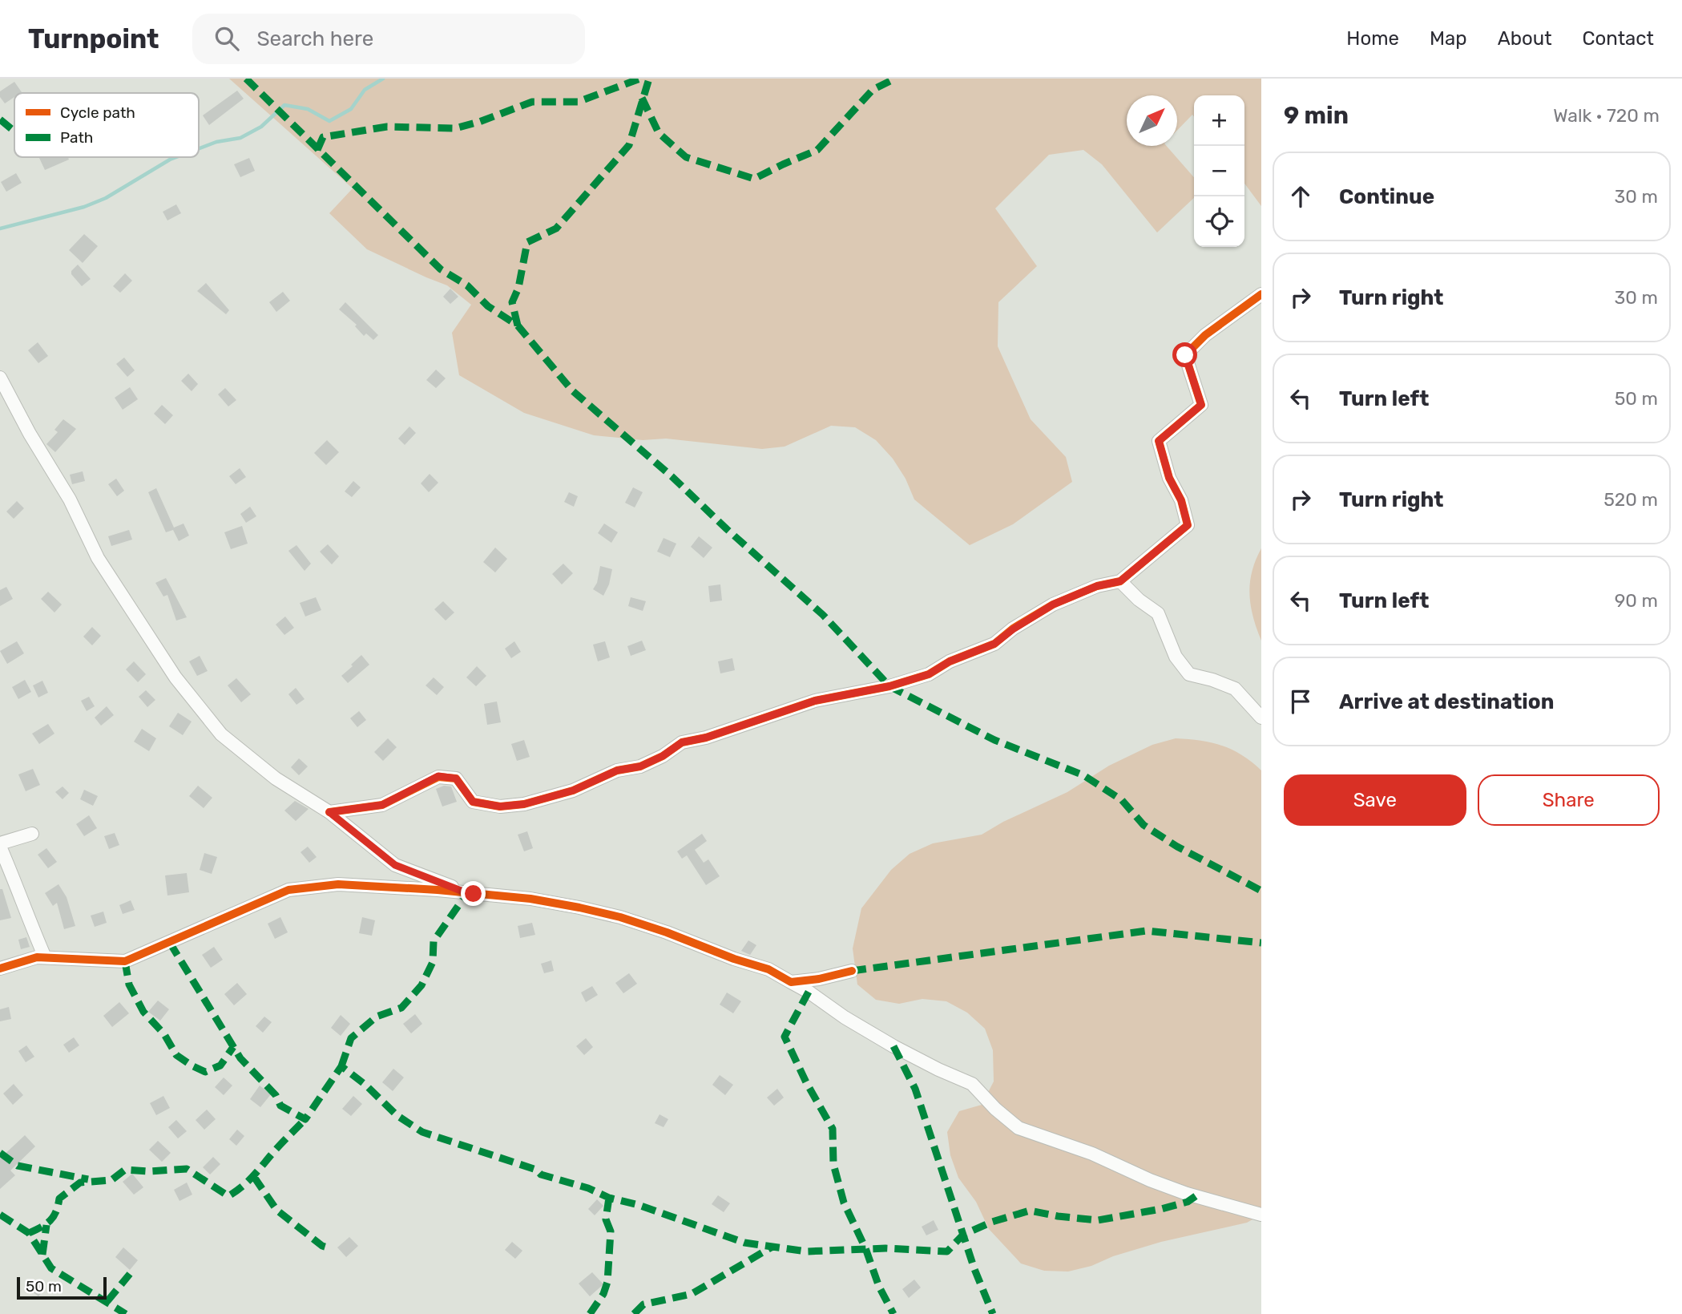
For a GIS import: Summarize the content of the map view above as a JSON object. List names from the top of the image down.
{
  "legend": ["Cycle path", "Path"],
  "scale_bar": "50 m",
  "north": "top right",
  "page": {
    "header": "Turnpoint",
    "search": "Search here",
    "nav": [
      "Home",
      "Map",
      "About",
      "Contact"
    ],
    "heading": ["9 min", "Walk · 720 m"],
    "map_buttons": ["+", "−"],
    "list": [
      ["Continue", "30 m"],
      ["Turn right", "30 m"],
      ["Turn left", "50 m"],
      ["Turn right", "520 m"],
      ["Turn left", "90 m"],
      "Arrive at destination"
    ],
    "buttons": ["Save", "Share"],
    "scale": "50 m"
  }
}
